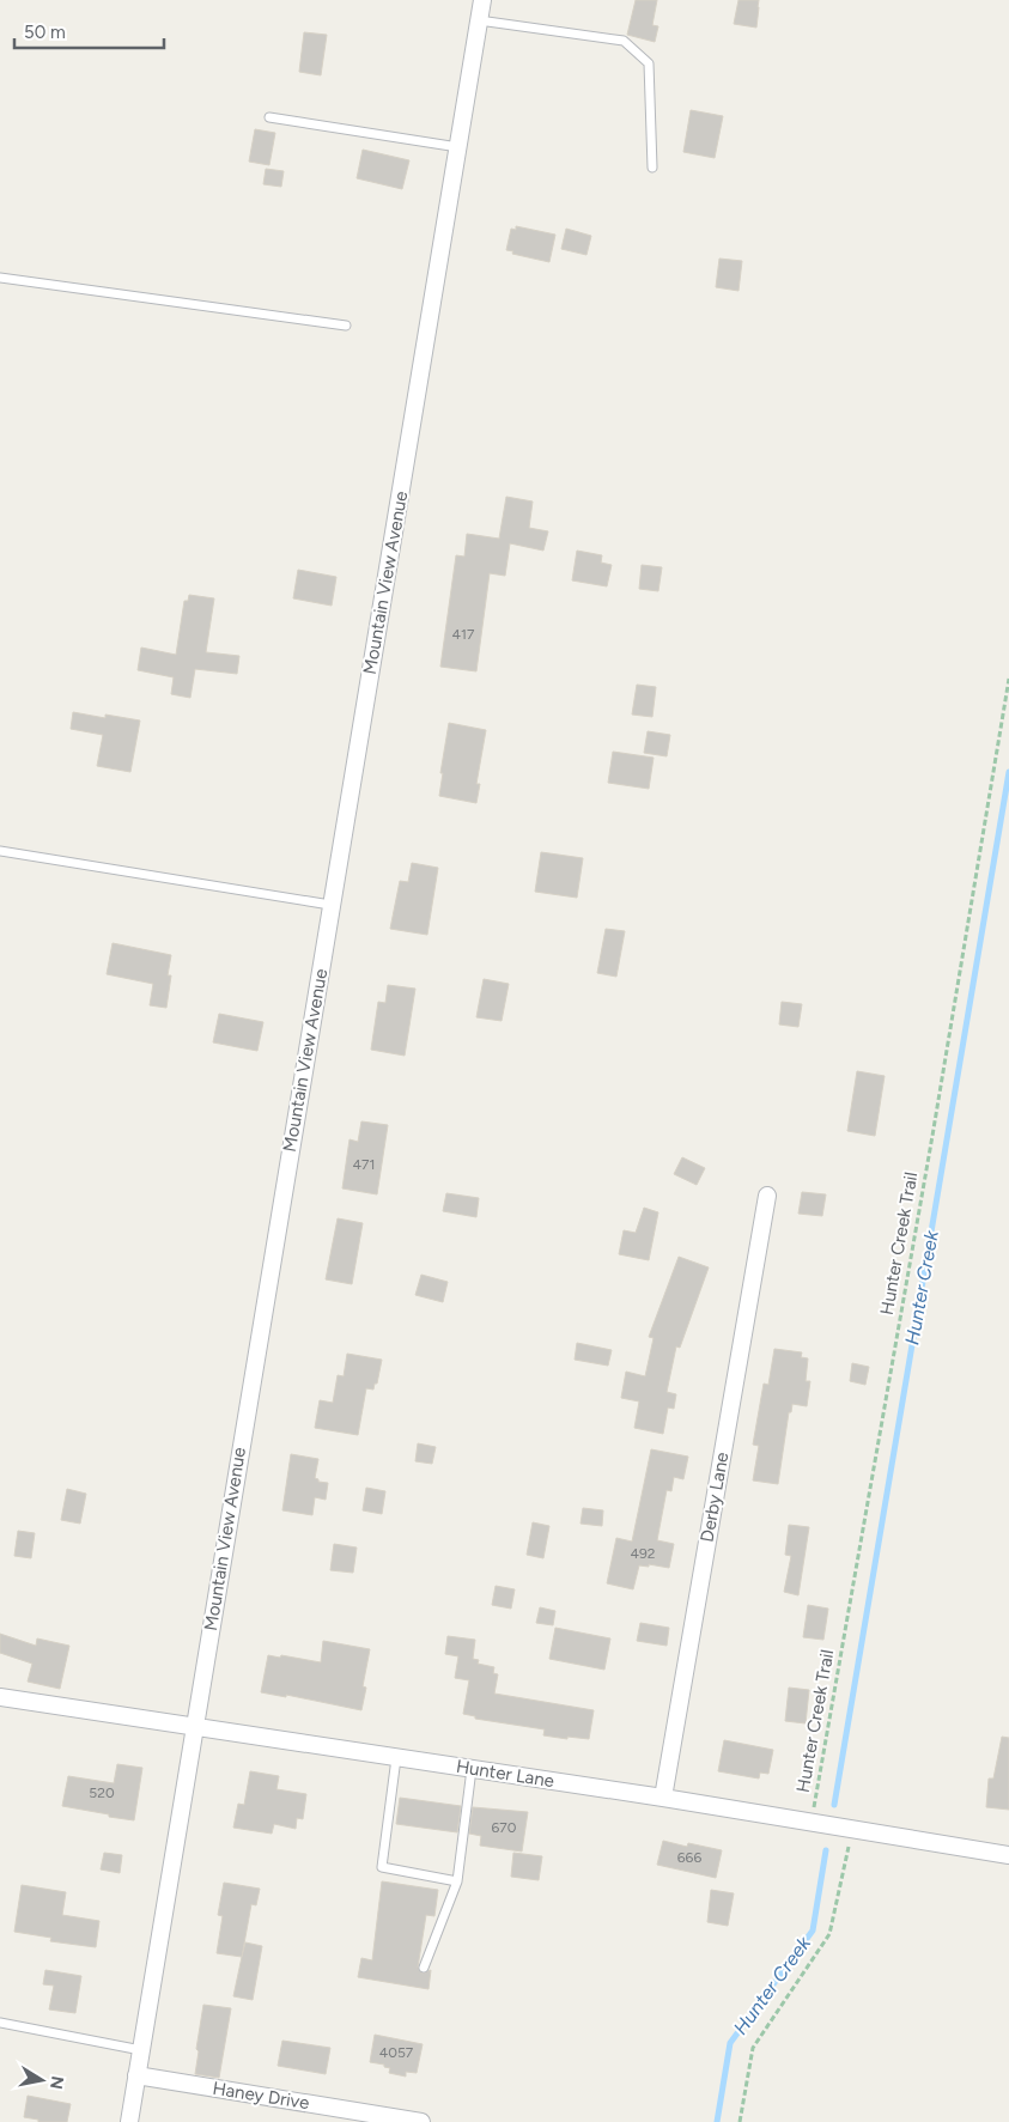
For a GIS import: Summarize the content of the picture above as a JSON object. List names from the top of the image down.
{
  "streets": {
    "street": [
      "Mountain View Avenue",
      "Derby Lane",
      "Hunter Lane",
      "Haney Drive"
    ],
    "path": ["Hunter Creek Trail"]
  },
  "crossings": [
    ["Mountain View Avenue", "Hunter Lane"],
    ["Mountain View Avenue", "Haney Drive"],
    ["Hunter Creek Trail", "Hunter Lane"],
    ["Derby Lane", "Hunter Lane"]
  ],
  "water": ["Hunter Creek"],
  "house_numbers": [
    "417",
    "471",
    "492",
    "520",
    "670",
    "666",
    "4057"
  ],
  "scale_bar": "50 m",
  "north": "right"
}
